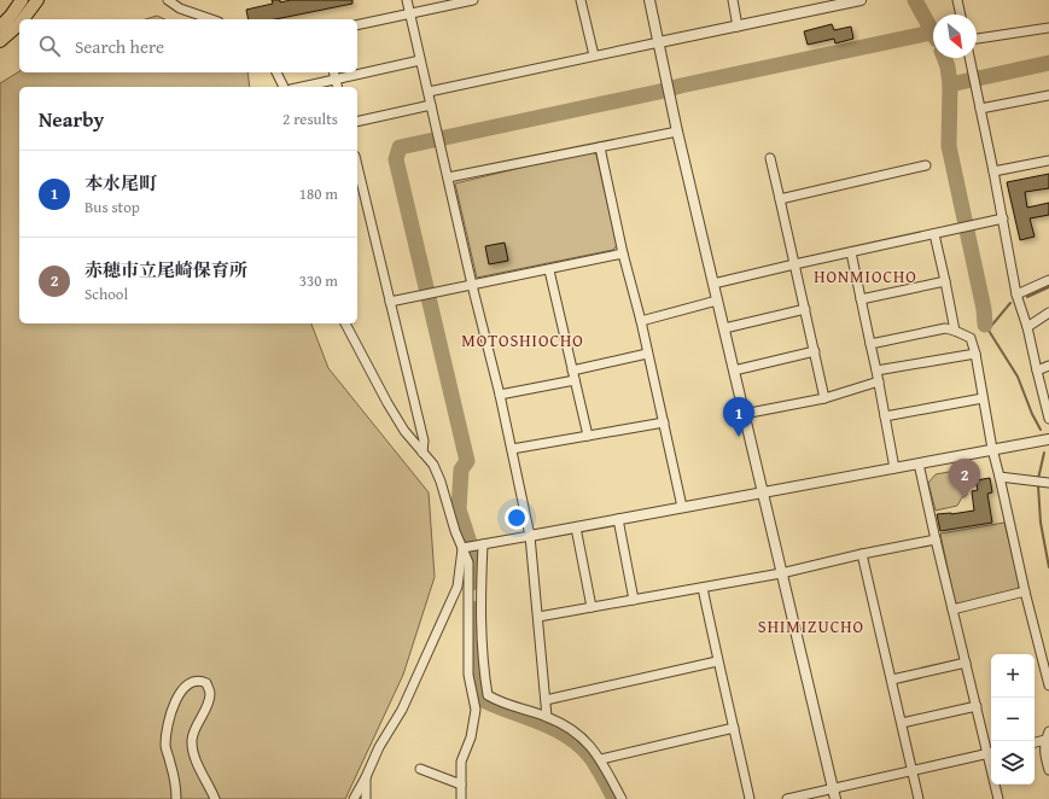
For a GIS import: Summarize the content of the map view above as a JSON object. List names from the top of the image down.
{
  "districts": ["HONMIOCHO", "MOTOSHIOCHO", "SHIMIZUCHO"],
  "north": "bottom right",
  "page": {
    "search": "Search here",
    "heading": ["Nearby", "2 results"],
    "list": [
      {
        "mark": "1",
        "name": "本水尾町",
        "note": "Bus stop",
        "value": "180 m"
      },
      {
        "mark": "2",
        "name": "赤穂市立尾崎保育所",
        "note": "School",
        "value": "330 m"
      }
    ],
    "pins": ["1", "2"],
    "map_buttons": ["+", "−"]
  }
}
